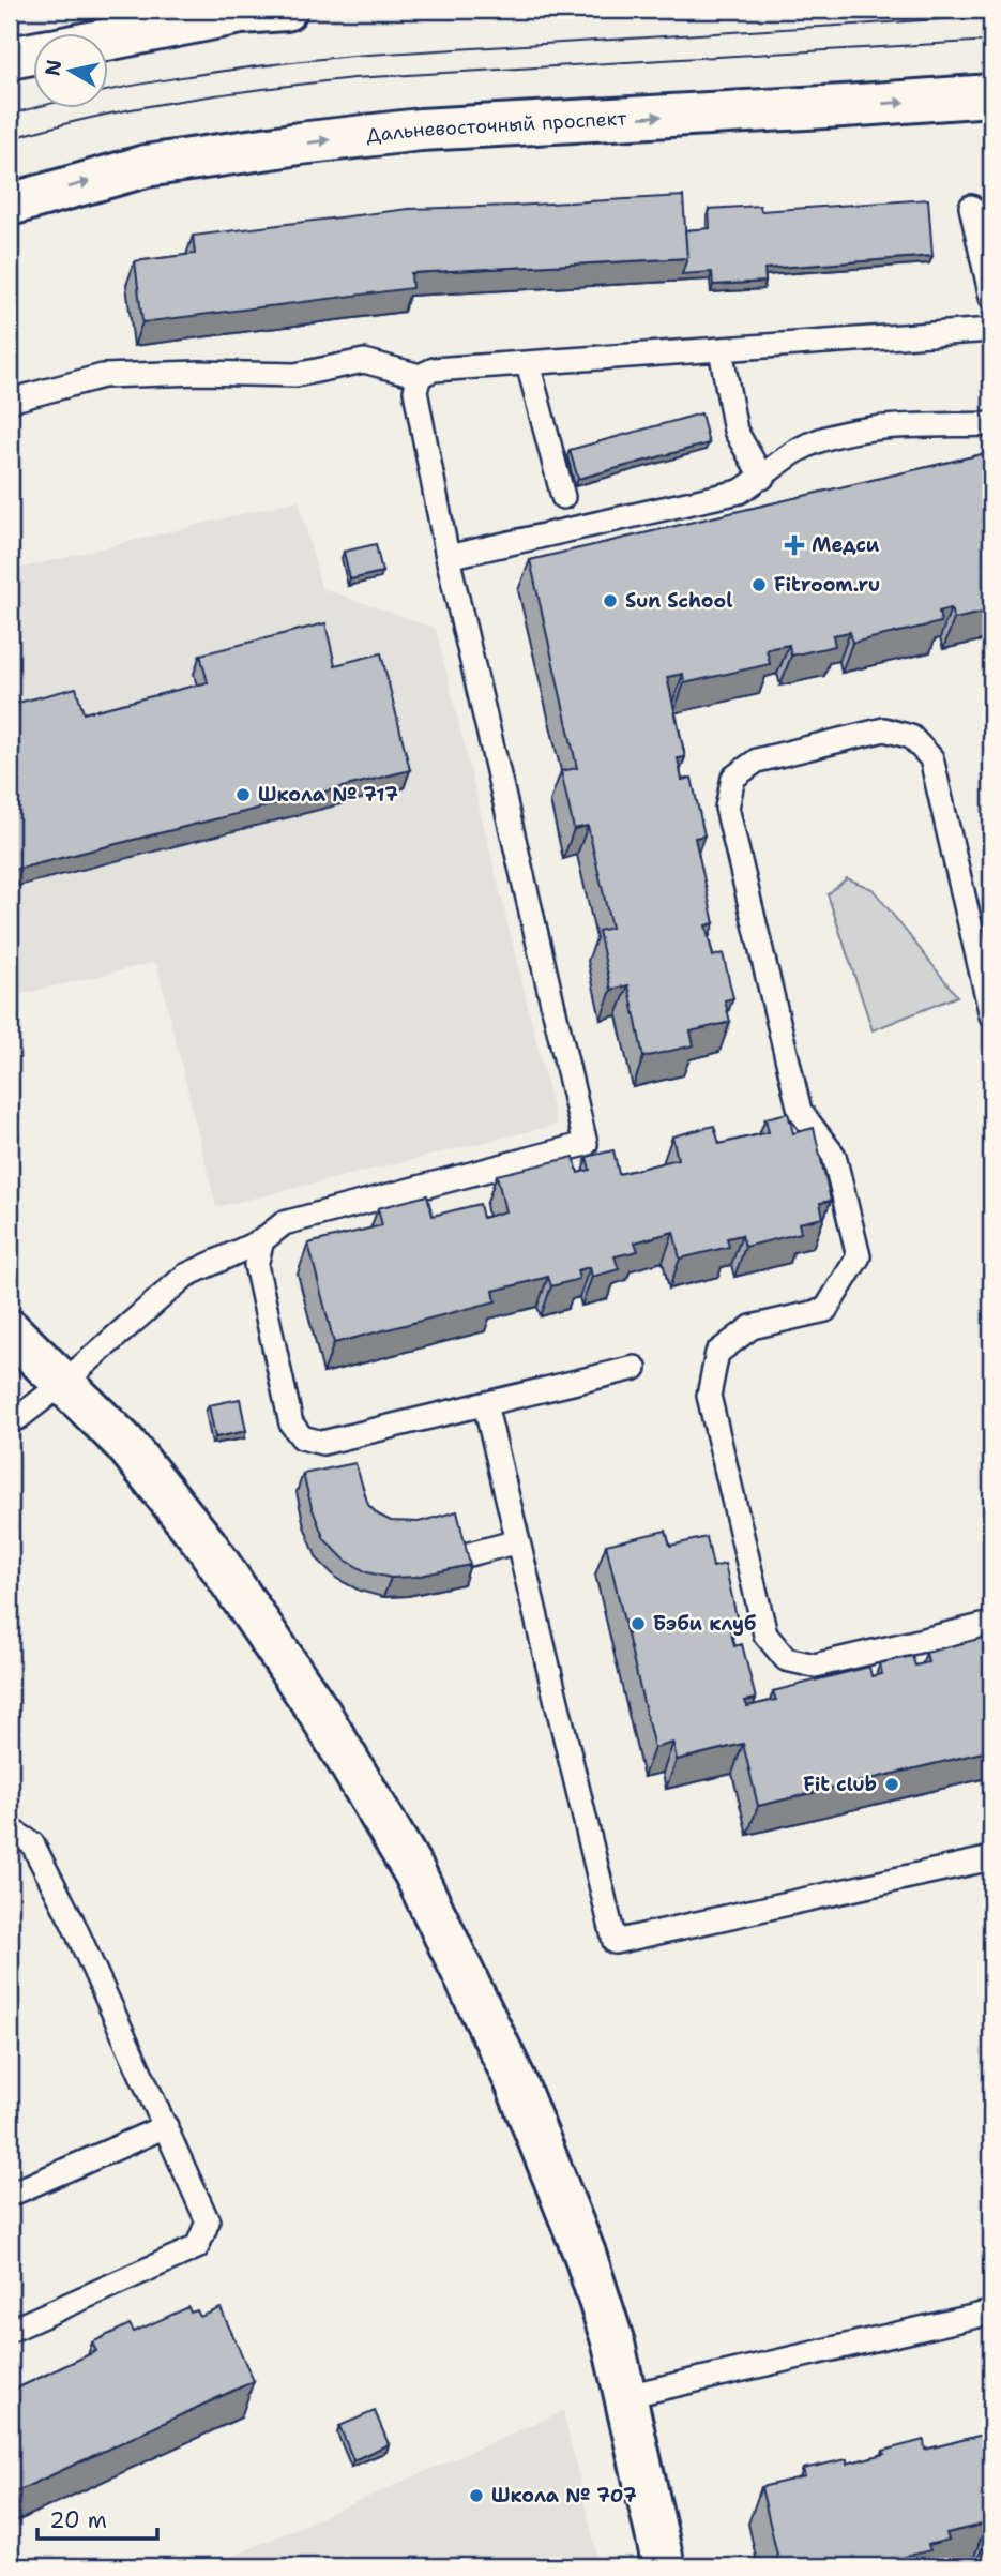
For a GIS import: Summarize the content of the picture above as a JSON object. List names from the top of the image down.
{
  "streets": {
    "street": ["Дальневосточный проспект"]
  },
  "one_way": ["Дальневосточный проспект"],
  "places": {
    "health": ["Медси"],
    "other": [
      "Fitroom.ru",
      "Sun School",
      "Школа № 717",
      "Бэби клуб",
      "Fit club",
      "Школа № 707"
    ]
  },
  "scale_bar": "20 m",
  "north": "left"
}
